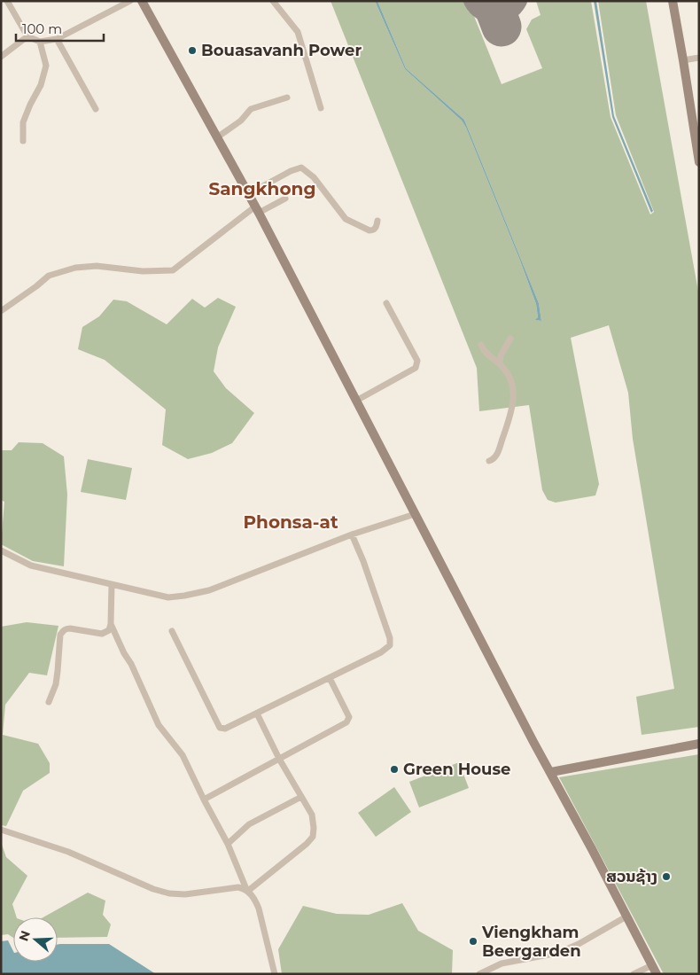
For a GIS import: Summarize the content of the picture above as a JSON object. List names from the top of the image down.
{
  "districts": ["Sangkhong", "Phonsa-at"],
  "places": [
    "Bouasavanh Power",
    "Green House",
    "ສວນຊ້າງ",
    "Viengkham Beergarden"
  ],
  "scale_bar": "100 m",
  "north": "left"
}
